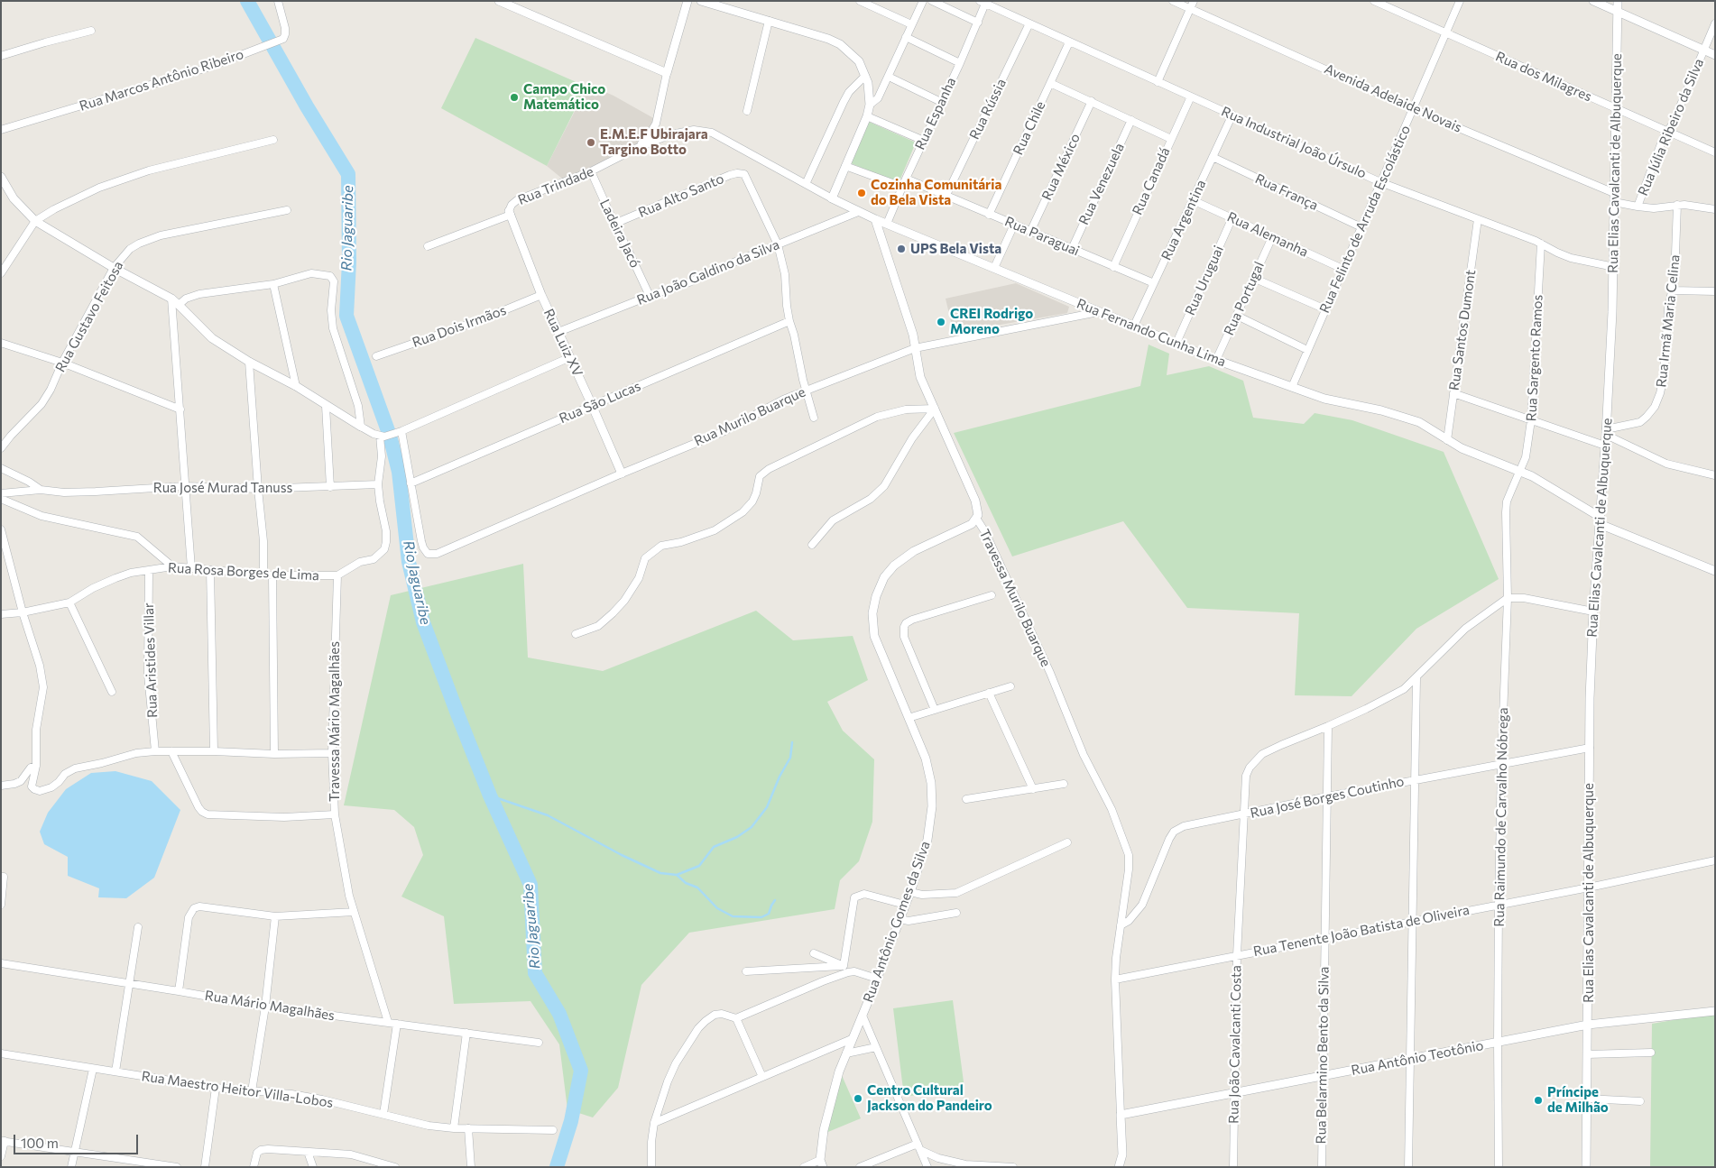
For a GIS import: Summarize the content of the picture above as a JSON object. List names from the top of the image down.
{
  "streets": {
    "street": [
      "Rua dos Milagres",
      "Rua Marcos Antônio Ribeiro",
      "Avenida Adelaide Novais",
      "Rua Rússia",
      "Rua Espanha",
      "Rua Júlia Ribeiro da Silva",
      "Rua Chile",
      "Rua Industrial João Úrsulo",
      "Rua Elias Cavalcanti de Albuquerque",
      "Rua México",
      "Rua Canadá",
      "Rua Venezuela",
      "Rua Trindade",
      "Rua França",
      "Rua Alto Santo",
      "Rua Felinto de Arruda Escolástico",
      "Rua Argentina",
      "Ladeira Jacó",
      "Rua Alemanha",
      "Rua Paraguai",
      "Rua João Galdino da Silva",
      "Rua Uruguai",
      "Rua Portugal",
      "Rua Gustavo Feitosa",
      "Rua Irmã Maria Celina",
      "Rua Dois Irmãos",
      "Rua Santos Dumont",
      "Rua Fernando Cunha Lima",
      "Rua Luiz XV",
      "Rua Sargento Ramos",
      "Rua São Lucas",
      "Rua Murilo Buarque",
      "Rua José Murad Tanuss",
      "Rua Rosa Borges de Lima",
      "Travessa Murilo Buarque",
      "Rua Aristides Villar",
      "Travessa Mário Magalhães",
      "Rua José Borges Coutinho",
      "Rua Raimundo de Carvalho Nóbrega",
      "Rua Antônio Gomes da Silva",
      "Rua Tenente João Batista de Oliveira",
      "Rua Mário Magalhães",
      "Rua João Cavalcanti Costa",
      "Rua Belarmino Bento da Silva",
      "Rua Antônio Teotônio",
      "Rua Maestro Heitor Villa-Lobos"
    ]
  },
  "crossings": [
    ["Rua dos Milagres", "Rua Júlia Ribeiro da Silva"],
    ["Rua dos Milagres", "Rua Elias Cavalcanti de Albuquerque"],
    ["Rua dos Milagres", "Rua Felinto de Arruda Escolástico"],
    ["Avenida Adelaide Novais", "Rua Elias Cavalcanti de Albuquerque"],
    ["Avenida Adelaide Novais", "Rua Felinto de Arruda Escolástico"],
    ["Rua Rússia", "Rua Industrial João Úrsulo"],
    ["Rua Rússia", "Rua Paraguai"],
    ["Rua Espanha", "Rua Industrial João Úrsulo"],
    ["Rua Espanha", "Rua Paraguai"],
    ["Rua Espanha", "Rua Fernando Cunha Lima"],
    ["Rua Chile", "Rua Industrial João Úrsulo"],
    ["Rua Chile", "Rua Paraguai"],
    ["Rua Industrial João Úrsulo", "Rua Elias Cavalcanti de Albuquerque"],
    ["Rua Industrial João Úrsulo", "Rua Canadá"],
    ["Rua Industrial João Úrsulo", "Rua Felinto de Arruda Escolástico"],
    ["Rua Industrial João Úrsulo", "Rua Argentina"],
    ["Rua Industrial João Úrsulo", "Rua Santos Dumont"],
    ["Rua Industrial João Úrsulo", "Rua Sargento Ramos"],
    ["Rua Elias Cavalcanti de Albuquerque", "Rua Irmã Maria Celina"],
    ["Rua Elias Cavalcanti de Albuquerque", "Rua Fernando Cunha Lima"],
    ["Rua Elias Cavalcanti de Albuquerque", "Rua José Borges Coutinho"],
    ["Rua Elias Cavalcanti de Albuquerque", "Rua Tenente João Batista de Oliveira"],
    ["Rua Elias Cavalcanti de Albuquerque", "Rua Antônio Teotônio"],
    ["Rua México", "Rua Paraguai"],
    ["Rua Canadá", "Rua Paraguai"],
    ["Rua Venezuela", "Rua Paraguai"],
    ["Rua Trindade", "Ladeira Jacó"],
    ["Rua Trindade", "Rua Fernando Cunha Lima"],
    ["Rua Trindade", "Rua Luiz XV"],
    ["Rua França", "Rua Felinto de Arruda Escolástico"],
    ["Rua França", "Rua Argentina"],
    ["Rua Alto Santo", "Ladeira Jacó"],
    ["Rua Alto Santo", "Rua João Galdino da Silva"],
    ["Rua Felinto de Arruda Escolástico", "Rua Alemanha"],
    ["Rua Felinto de Arruda Escolástico", "Rua Fernando Cunha Lima"],
    ["Rua Argentina", "Rua Alemanha"],
    ["Rua Argentina", "Rua Paraguai"],
    ["Rua Argentina", "Rua Fernando Cunha Lima"],
    ["Ladeira Jacó", "Rua João Galdino da Silva"],
    ["Rua Alemanha", "Rua Uruguai"],
    ["Rua Alemanha", "Rua Portugal"],
    ["Rua João Galdino da Silva", "Rua Fernando Cunha Lima"],
    ["Rua João Galdino da Silva", "Rua Luiz XV"],
    ["Rua Uruguai", "Rua Fernando Cunha Lima"],
    ["Rua Portugal", "Rua Fernando Cunha Lima"],
    ["Rua Dois Irmãos", "Rua Luiz XV"],
    ["Rua Santos Dumont", "Rua Fernando Cunha Lima"],
    ["Rua Fernando Cunha Lima", "Rua Sargento Ramos"],
    ["Rua Fernando Cunha Lima", "Rua Murilo Buarque"],
    ["Rua Fernando Cunha Lima", "Travessa Murilo Buarque"],
    ["Rua Fernando Cunha Lima", "Rua Raimundo de Carvalho Nóbrega"],
    ["Rua Luiz XV", "Rua São Lucas"],
    ["Rua Luiz XV", "Rua Murilo Buarque"],
    ["Rua Sargento Ramos", "Rua Raimundo de Carvalho Nóbrega"],
    ["Rua São Lucas", "Rua Murilo Buarque"],
    ["Rua Murilo Buarque", "Travessa Murilo Buarque"],
    ["Rua José Murad Tanuss", "Rua Rosa Borges de Lima"],
    ["Rua Rosa Borges de Lima", "Rua Aristides Villar"],
    ["Rua Rosa Borges de Lima", "Travessa Mário Magalhães"],
    ["Travessa Murilo Buarque", "Rua José Borges Coutinho"],
    ["Travessa Murilo Buarque", "Rua Antônio Gomes da Silva"],
    ["Travessa Murilo Buarque", "Rua Tenente João Batista de Oliveira"],
    ["Travessa Murilo Buarque", "Rua Antônio Teotônio"],
    ["Travessa Mário Magalhães", "Rua Mário Magalhães"],
    ["Rua José Borges Coutinho", "Rua Raimundo de Carvalho Nóbrega"],
    ["Rua José Borges Coutinho", "Rua João Cavalcanti Costa"],
    ["Rua José Borges Coutinho", "Rua Belarmino Bento da Silva"],
    ["Rua Raimundo de Carvalho Nóbrega", "Rua Tenente João Batista de Oliveira"],
    ["Rua Raimundo de Carvalho Nóbrega", "Rua João Cavalcanti Costa"],
    ["Rua Raimundo de Carvalho Nóbrega", "Rua Antônio Teotônio"],
    ["Rua Tenente João Batista de Oliveira", "Rua João Cavalcanti Costa"],
    ["Rua Tenente João Batista de Oliveira", "Rua Belarmino Bento da Silva"],
    ["Rua João Cavalcanti Costa", "Rua Belarmino Bento da Silva"],
    ["Rua João Cavalcanti Costa", "Rua Antônio Teotônio"],
    ["Rua Belarmino Bento da Silva", "Rua Antônio Teotônio"]
  ],
  "water": ["Rio Jaguaribe"],
  "places": [
    "Campo Chico Matemático",
    "E.M.E.F Ubirajara Targino Botto",
    "Cozinha Comunitária do Bela Vista",
    "UPS Bela Vista",
    "CREI Rodrigo Moreno",
    "Centro Cultural Jackson do Pandeiro",
    "Príncipe de Milhão"
  ],
  "scale_bar": "100 m"
}
